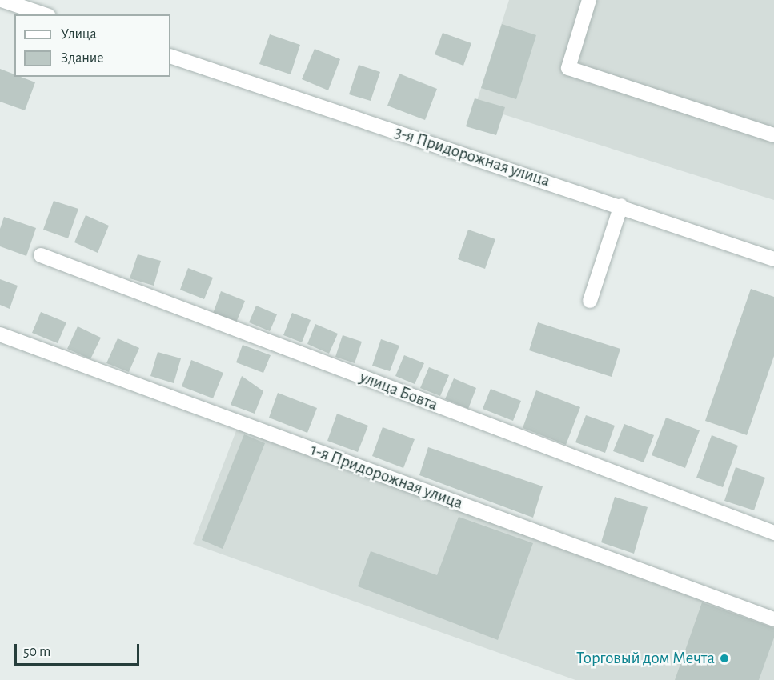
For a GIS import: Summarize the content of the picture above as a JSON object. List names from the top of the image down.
{
  "streets": {
    "lane": ["3-я Придорожная улица", "улица Бовта", "1-я Придорожная улица"]
  },
  "places": ["Торговый дом Мечта"],
  "legend": ["Улица", "Здание"],
  "scale_bar": "50 m"
}
